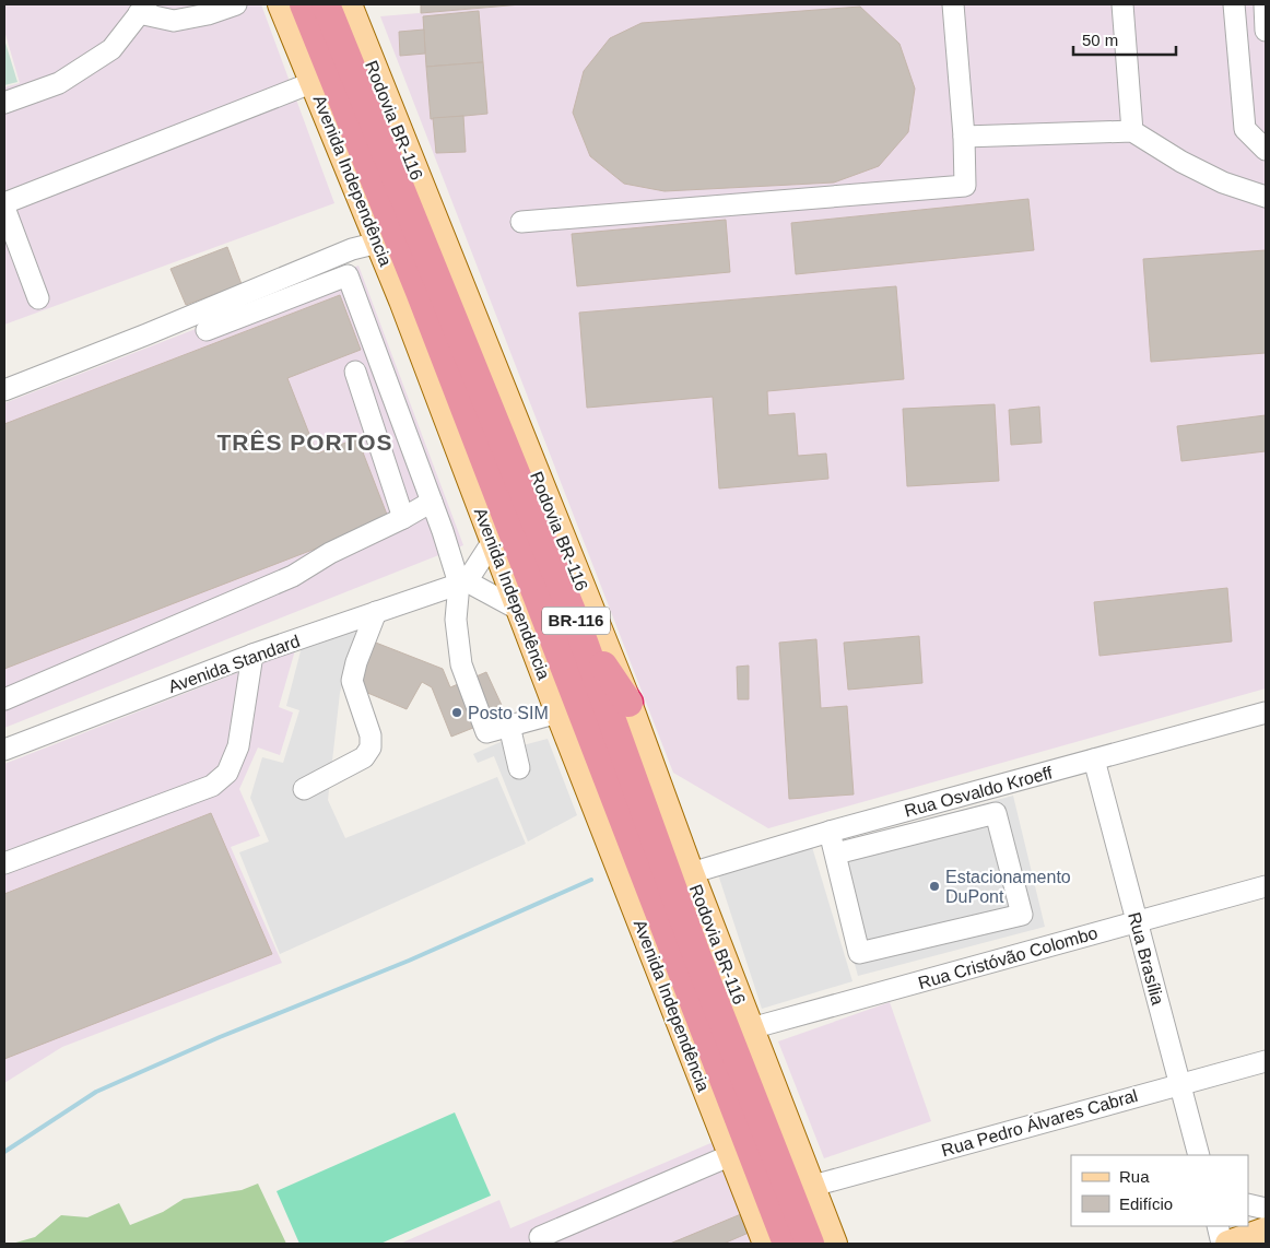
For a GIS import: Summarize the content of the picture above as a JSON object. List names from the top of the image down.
{
  "streets": {
    "highway": ["Rodovia BR-116", "BR-116"],
    "main road": ["Avenida Independência"],
    "street": [
      "Avenida Standard",
      "Rua Osvaldo Kroeff",
      "Rua Cristóvão Colombo",
      "Rua Brasília",
      "Rua Pedro Álvares Cabral"
    ]
  },
  "crossings": [
    ["Rodovia BR-116", "Rua Osvaldo Kroeff"],
    ["Rodovia BR-116", "Rua Cristóvão Colombo"],
    ["Rodovia BR-116", "Rua Pedro Álvares Cabral"],
    ["Rua Osvaldo Kroeff", "Rua Brasília"],
    ["Rua Cristóvão Colombo", "Rua Brasília"],
    ["Rua Brasília", "Rua Pedro Álvares Cabral"]
  ],
  "districts": ["TRÊS PORTOS"],
  "places": ["Posto SIM", "Estacionamento DuPont"],
  "legend": ["Rua", "Edifício"],
  "scale_bar": "50 m"
}
